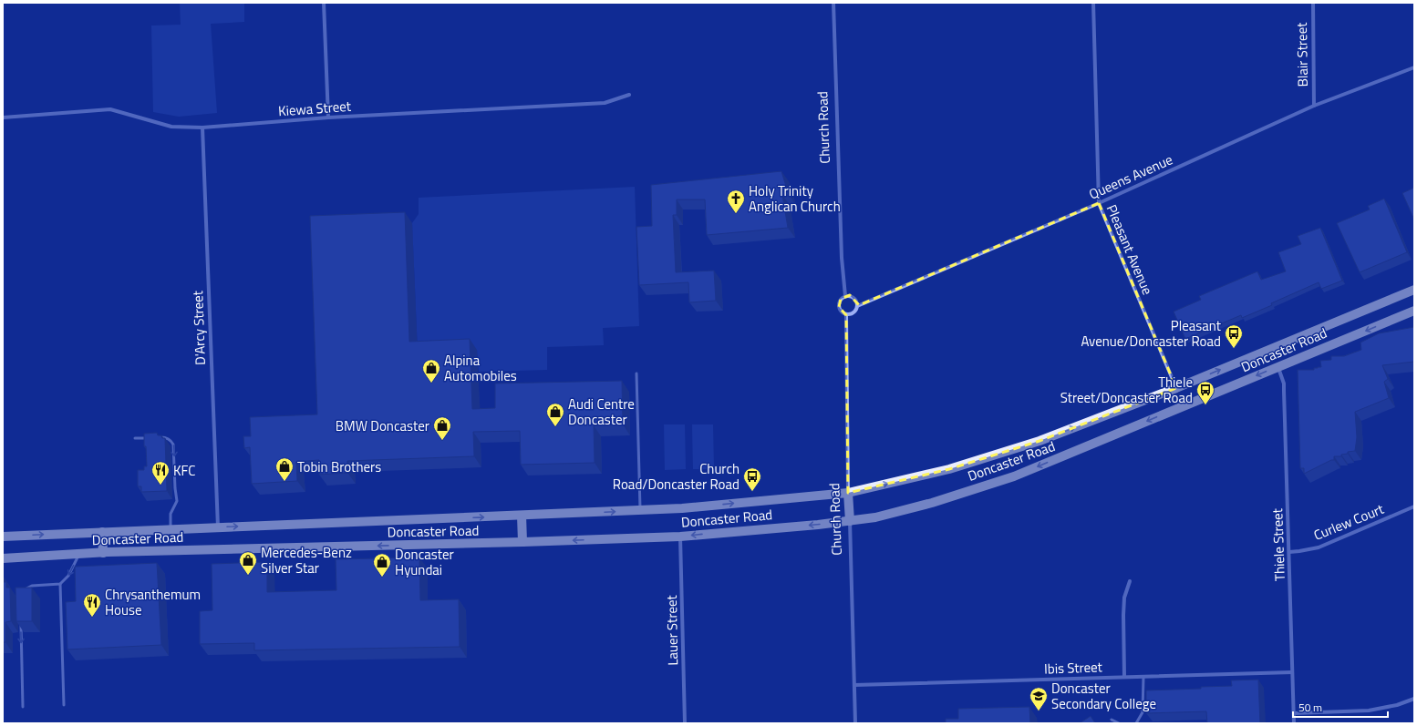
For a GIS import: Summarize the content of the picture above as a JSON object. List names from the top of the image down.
{
  "streets": {
    "main road": ["Church Road", "Doncaster Road"],
    "street": [
      "Blair Street",
      "Kiewa Street",
      "Queens Avenue",
      "Pleasant Avenue",
      "D'Arcy Street",
      "Curlew Court",
      "Thiele Street",
      "Lauer Street",
      "Ibis Street"
    ]
  },
  "crossings": [
    ["Blair Street", "Queens Avenue"],
    ["Kiewa Street", "D'Arcy Street"],
    ["Church Road", "Queens Avenue"],
    ["Church Road", "Doncaster Road"],
    ["Church Road", "Ibis Street"],
    ["Queens Avenue", "Pleasant Avenue"],
    ["Pleasant Avenue", "Doncaster Road"],
    ["D'Arcy Street", "Doncaster Road"],
    ["Doncaster Road", "Thiele Street"],
    ["Doncaster Road", "Lauer Street"],
    ["Curlew Court", "Thiele Street"],
    ["Thiele Street", "Ibis Street"]
  ],
  "places": {
    "church": ["Holy Trinity Anglican Church"],
    "bus stop": ["Pleasant Avenue/Doncaster Road", "Thiele Street/Doncaster Road", "Church Road/Doncaster Road"],
    "shop": [
      "Alpina Automobiles",
      "Audi Centre Doncaster",
      "BMW Doncaster",
      "Tobin Brothers",
      "Mercedes-Benz Silver Star",
      "Doncaster Hyundai"
    ],
    "restaurant": ["KFC", "Chrysanthemum House"],
    "school or university": ["Doncaster Secondary College"]
  },
  "scale_bar": "50 m"
}
